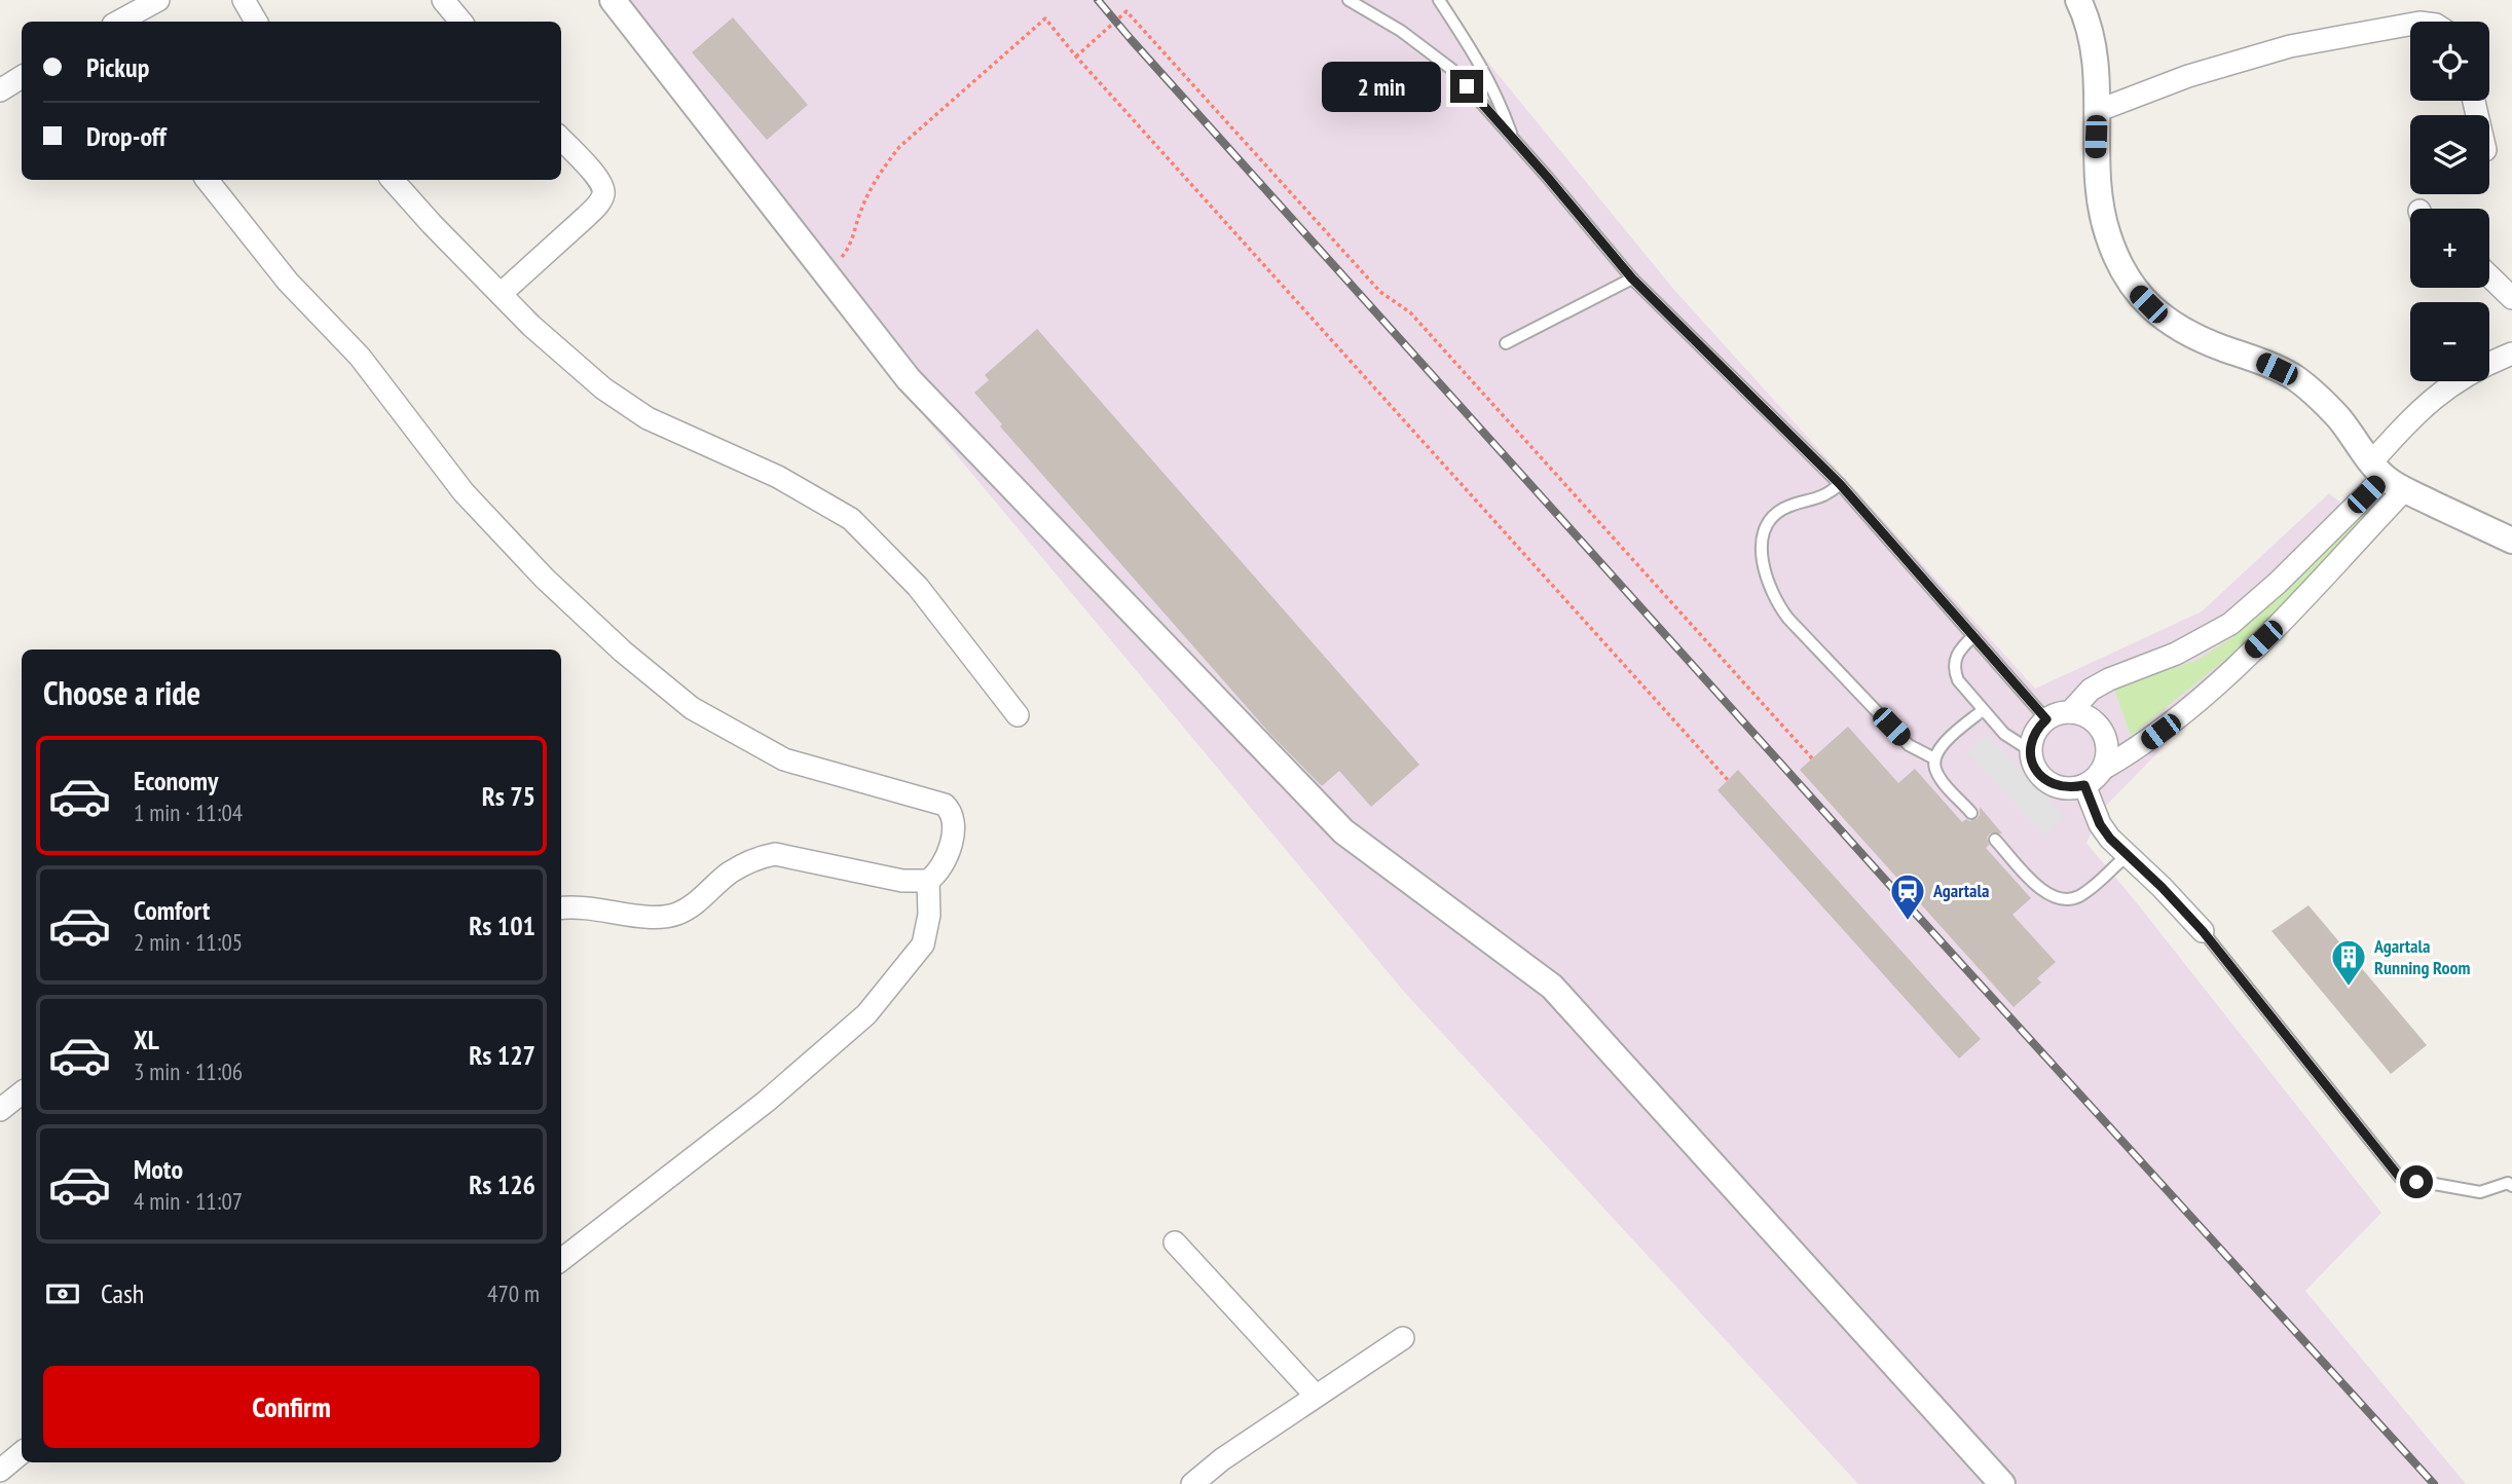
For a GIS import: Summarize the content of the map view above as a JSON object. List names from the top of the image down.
{
  "places": {
    "station": ["Agartala"],
    "building": ["Agartala Running Room"]
  },
  "page": {
    "map_buttons": ["+", "−"],
    "banner": ["Pickup", "Drop-off"],
    "bubble": "2 min",
    "heading": "Choose a ride",
    "list": [
      {
        "name": "Economy",
        "note": "1 min · 11:04",
        "value": "Rs 75"
      },
      {
        "name": "Comfort",
        "note": "2 min · 11:05",
        "value": "Rs 101"
      },
      {
        "name": "XL",
        "note": "3 min · 11:06",
        "value": "Rs 127"
      },
      {
        "name": "Moto",
        "note": "4 min · 11:07",
        "value": "Rs 126"
      }
    ],
    "pay": ["Cash", "470 m"],
    "buttons": "Confirm"
  }
}
